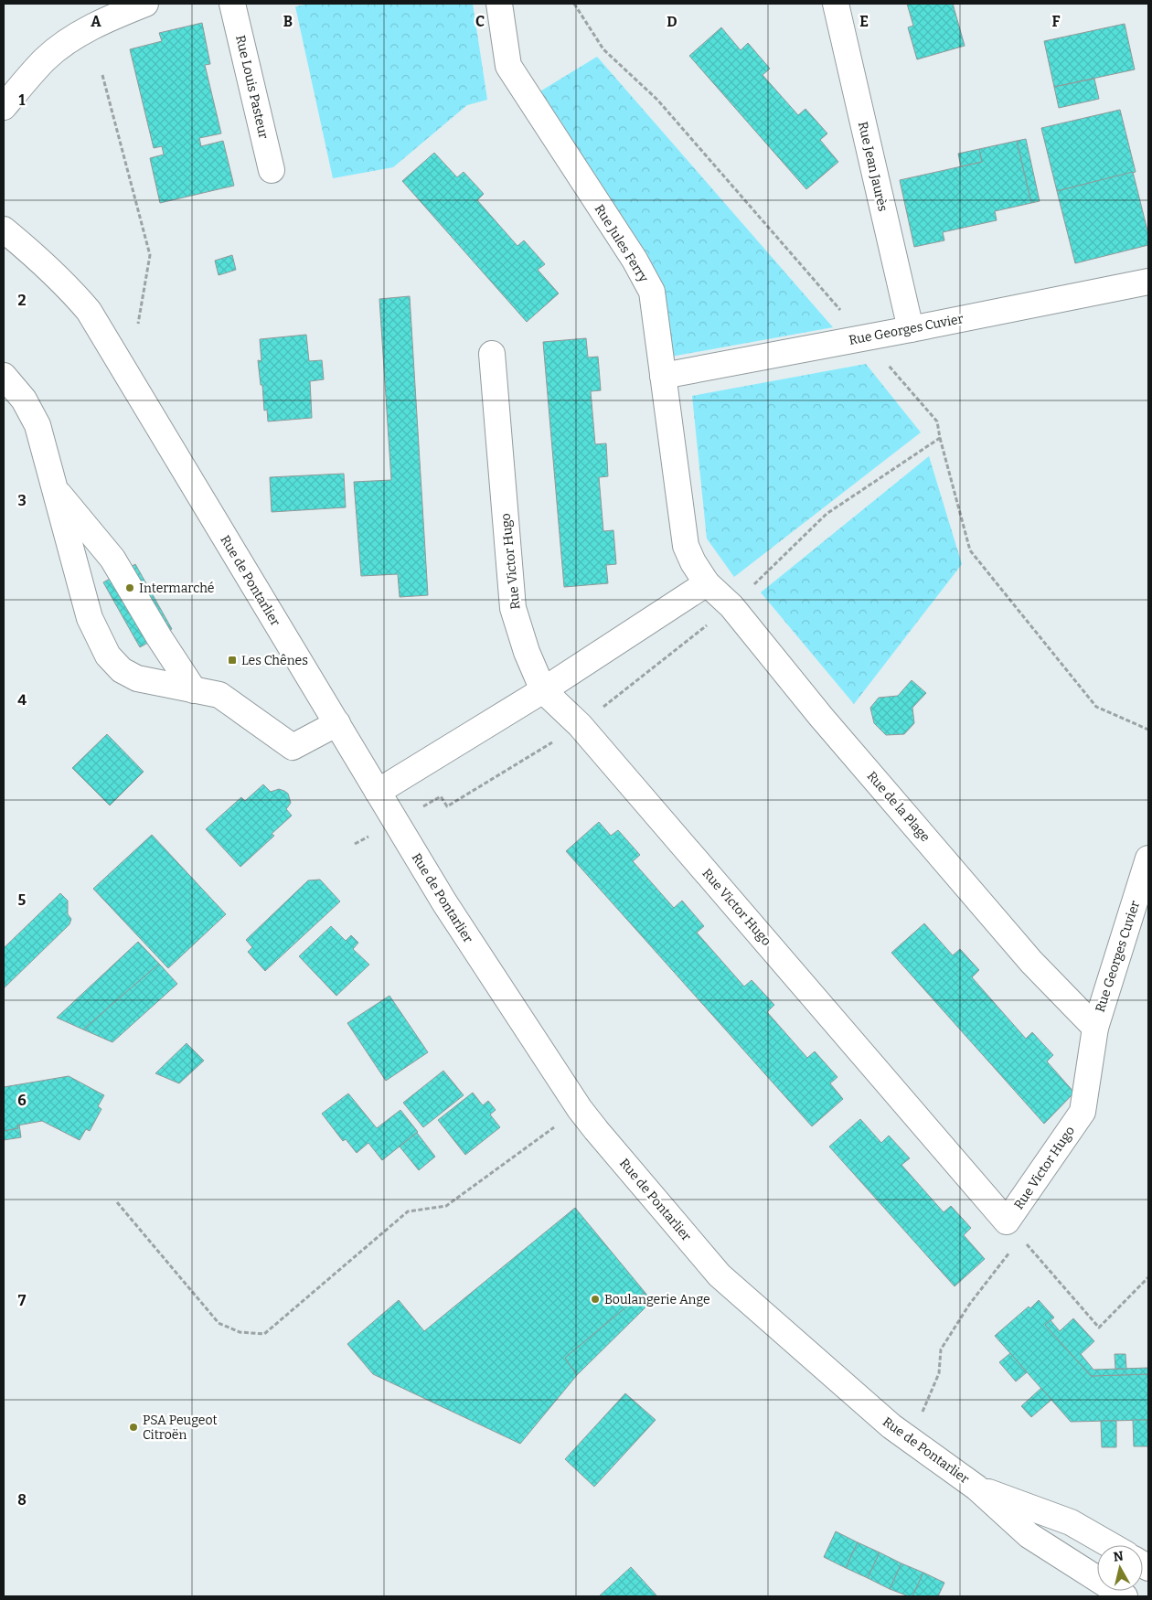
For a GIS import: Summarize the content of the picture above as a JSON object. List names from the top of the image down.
{
  "streets": {
    "street": [
      "Rue Louis Pasteur",
      "Rue Jean Jaurès",
      "Rue Jules Ferry",
      "Rue Georges Cuvier",
      "Rue Victor Hugo",
      "Rue de Pontarlier",
      "Rue de la Plage"
    ]
  },
  "crossings": [
    ["Rue Jean Jaurès", "Rue Georges Cuvier"],
    ["Rue Jules Ferry", "Rue Georges Cuvier"],
    ["Rue Jules Ferry", "Rue de la Plage"],
    ["Rue Georges Cuvier", "Rue Victor Hugo"],
    ["Rue Georges Cuvier", "Rue de la Plage"],
    ["Rue Victor Hugo", "Rue de la Plage"]
  ],
  "places": {
    "other": ["Intermarché", "Boulangerie Ange", "PSA Peugeot Citroën"],
    "transit": ["Les Chênes"]
  },
  "north": "top",
  "grid": {
    "columns": [
      "A",
      "B",
      "C",
      "D",
      "E",
      "F"
    ],
    "rows": [
      "1",
      "2",
      "3",
      "4",
      "5",
      "6",
      "7",
      "8"
    ]
  }
}
